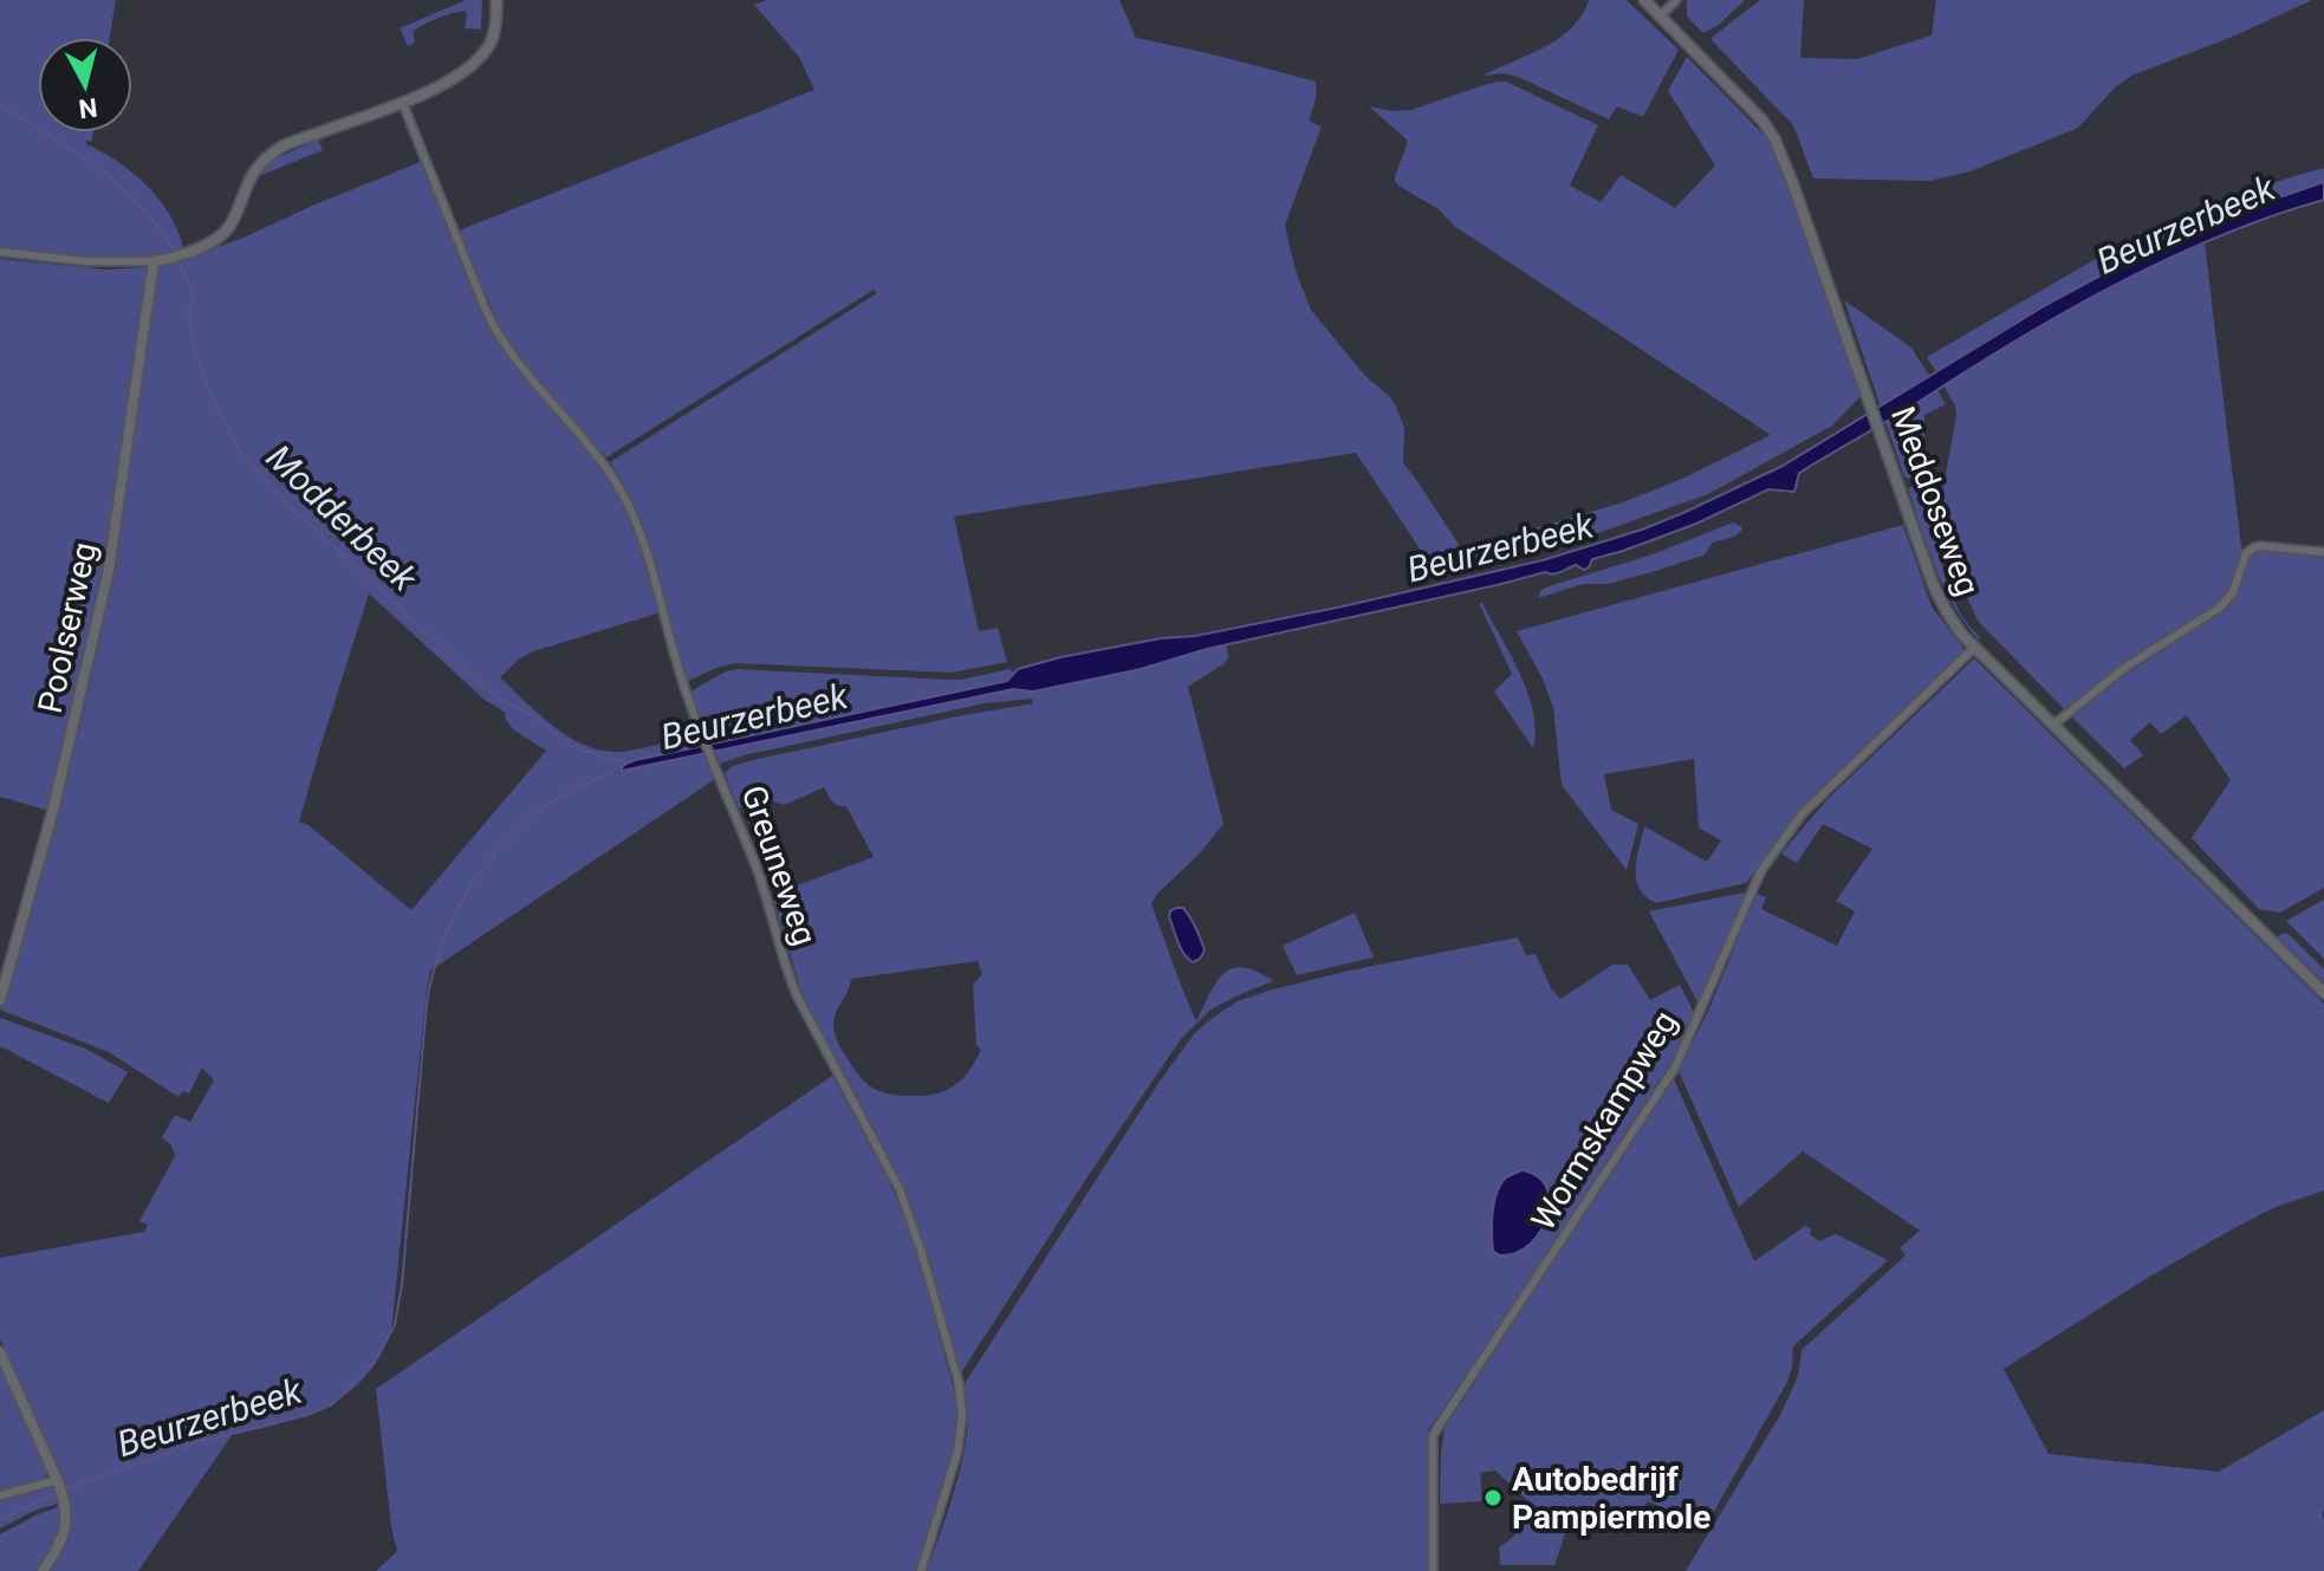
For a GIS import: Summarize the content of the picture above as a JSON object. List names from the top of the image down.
{
  "streets": {
    "street": [
      "Meddoseweg",
      "Poolserweg",
      "Greuneweg",
      "Wormskampweg"
    ]
  },
  "crossings": [
    ["Meddoseweg", "Wormskampweg"]
  ],
  "water": ["Beurzerbeek", "Modderbeek"],
  "places": ["Autobedrijf Pampiermole"],
  "north": "bottom"
}
